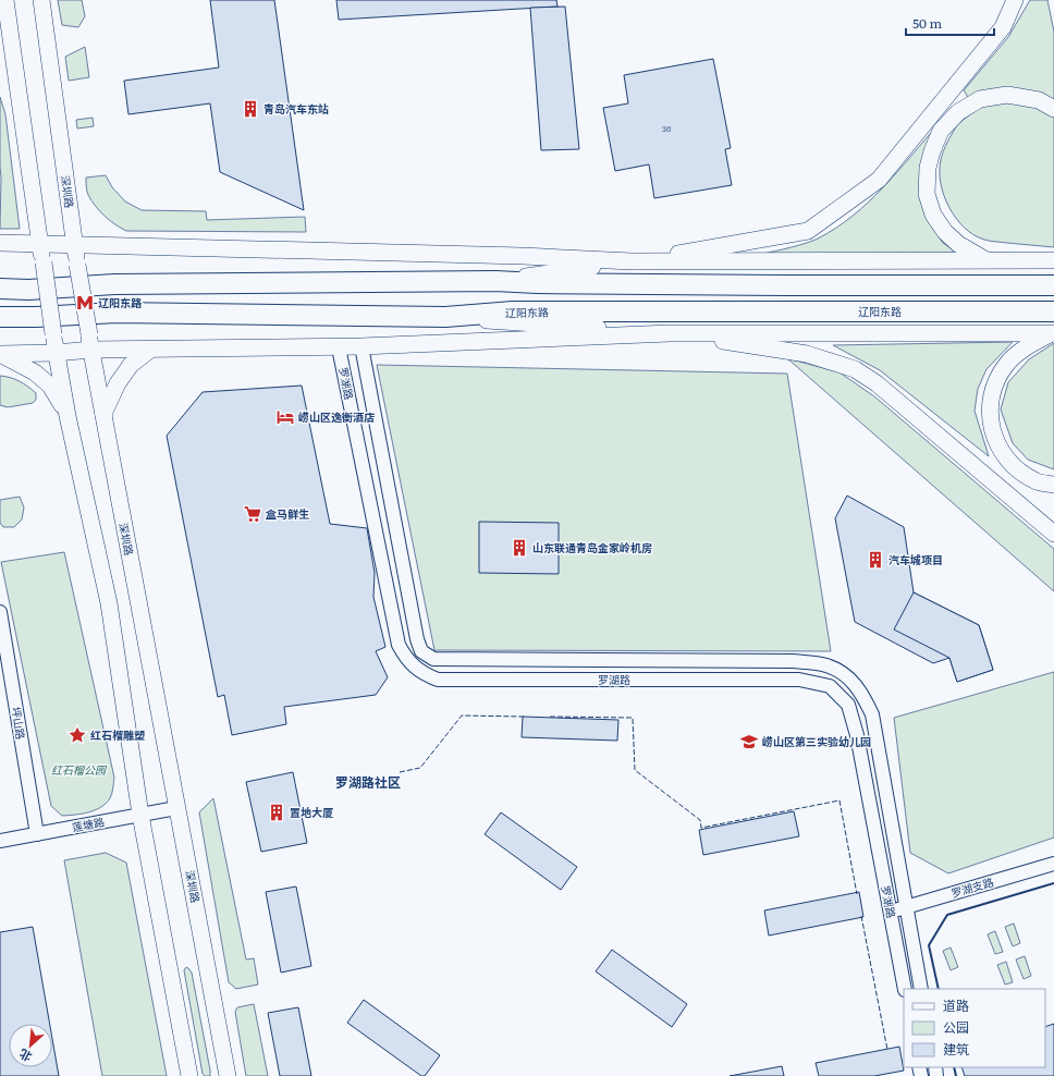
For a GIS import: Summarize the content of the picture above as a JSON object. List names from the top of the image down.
{
  "streets": {
    "highway": ["辽阳东路"],
    "main road": ["深圳路"],
    "street": [
      "罗湖路",
      "坪山路",
      "莲塘路",
      "罗湖支路"
    ]
  },
  "crossings": [
    ["深圳路", "辽阳东路"],
    ["深圳路", "莲塘路"],
    ["辽阳东路", "罗湖路"],
    ["罗湖路", "罗湖支路"],
    ["坪山路", "莲塘路"]
  ],
  "districts": ["罗湖路社区"],
  "parks": ["红石榴公园"],
  "places": {
    "building": [
      "青岛汽车东站",
      "山东联通青岛金家岭机房",
      "汽车城项目",
      "置地大厦"
    ],
    "metro station": ["辽阳东路"],
    "hotel": ["崂山区逸衡酒店"],
    "supermarket": ["盒马鲜生"],
    "place": ["红石榴雕塑"],
    "school or university": ["崂山区第三实验幼儿园"]
  },
  "house_numbers": ["36"],
  "legend": ["道路", "公园", "建筑"],
  "scale_bar": "50 m",
  "north": "bottom left"
}
